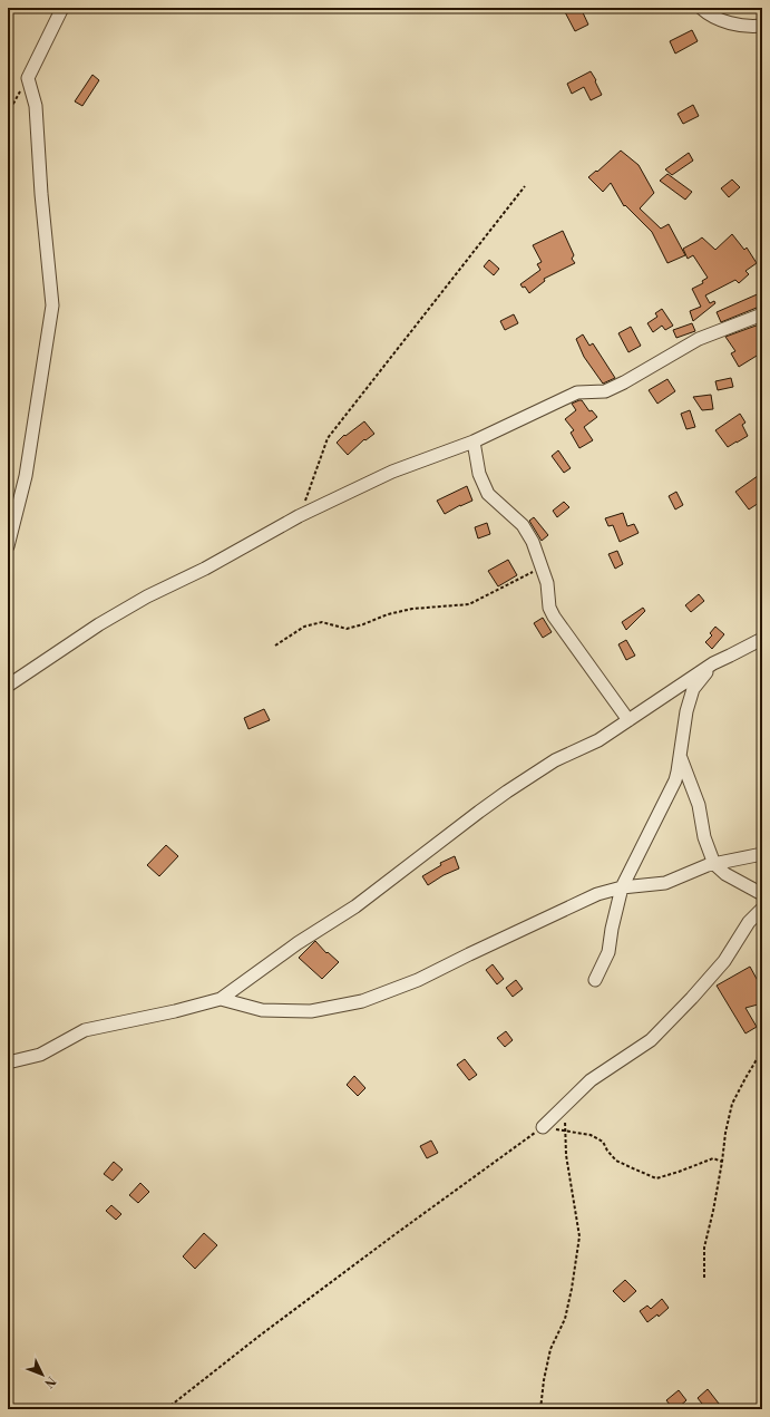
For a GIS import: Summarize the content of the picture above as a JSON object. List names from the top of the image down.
{
  "north": "bottom right"
}
